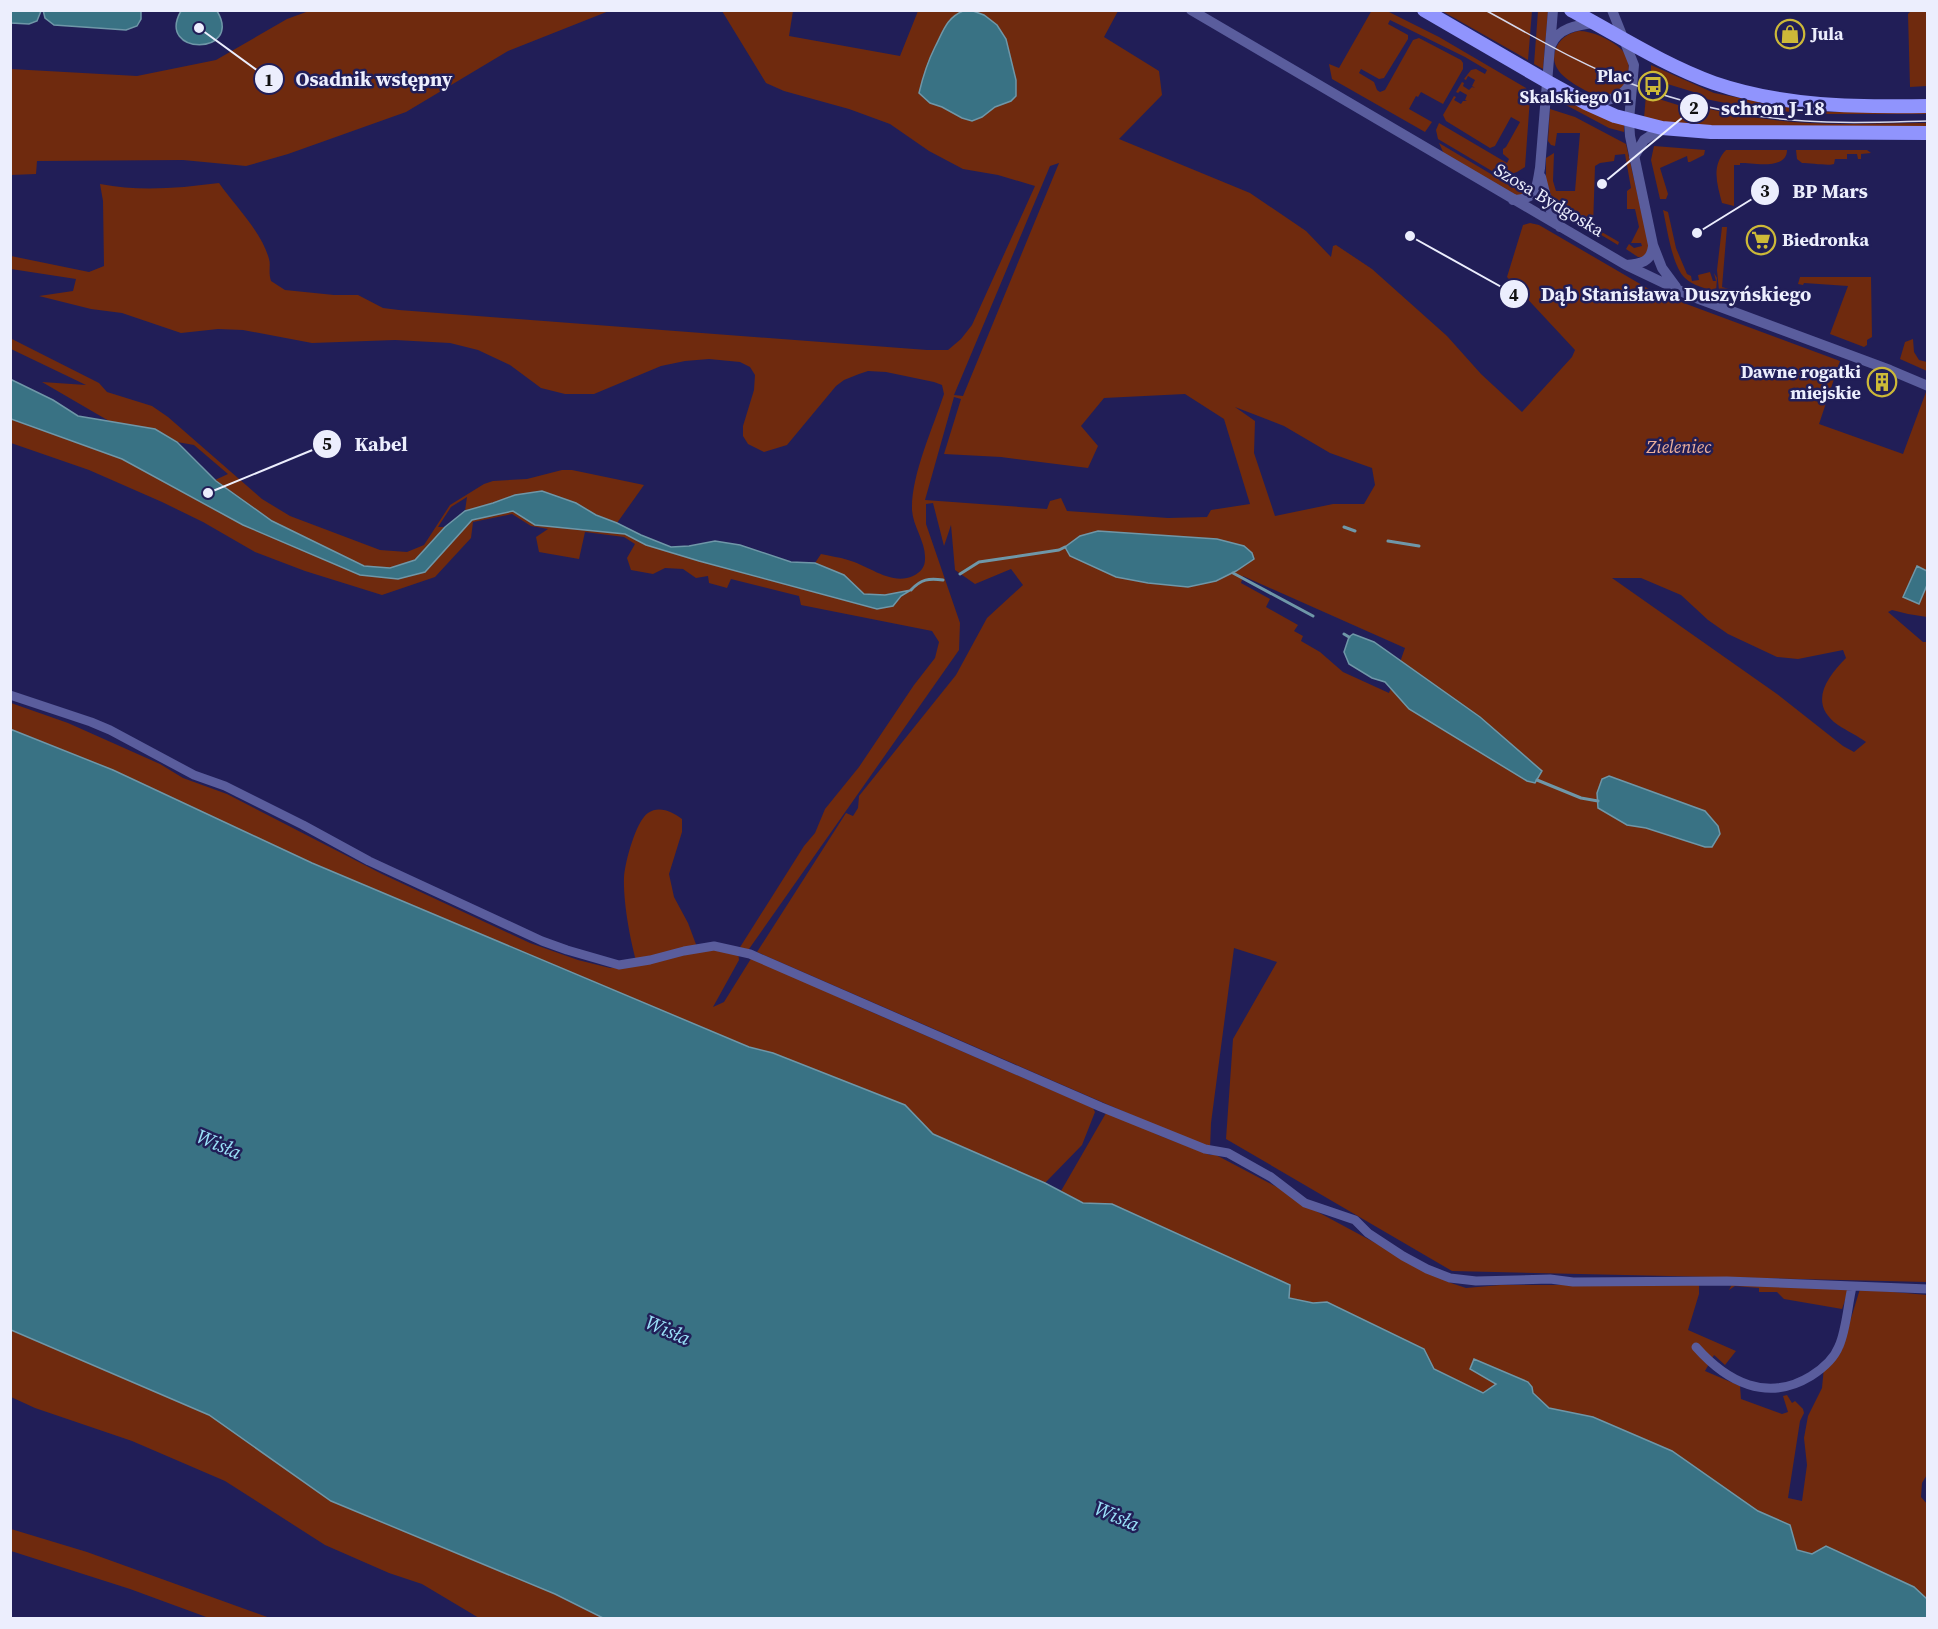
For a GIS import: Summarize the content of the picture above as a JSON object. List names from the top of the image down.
{
  "streets": {
    "street": ["Szosa Bydgoska"]
  },
  "water": ["Wisła"],
  "parks": ["Zieleniec"],
  "places": {
    "other": [
      "Osadnik wstępny",
      "schron J-18",
      "BP Mars",
      "Dąb Stanisława Duszyńskiego",
      "Kabel"
    ],
    "shop": ["Jula"],
    "bus stop": ["Plac Skalskiego 01"],
    "supermarket": ["Biedronka"],
    "building": ["Dawne rogatki miejskie"]
  }
}
